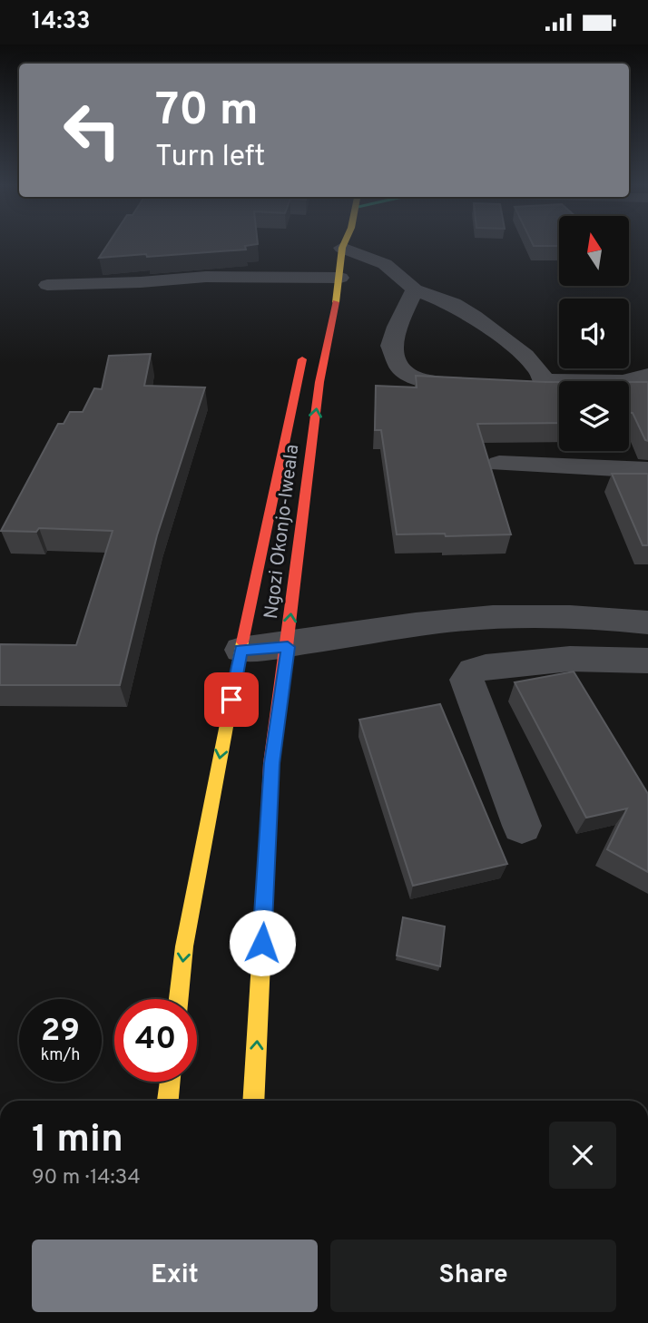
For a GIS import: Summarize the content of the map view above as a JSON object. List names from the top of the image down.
{
  "streets": {
    "street": ["Ngozi Okonjo-Iweala"]
  },
  "north": "top",
  "page": {
    "status": "14:33",
    "turn": ["70 m", "Turn left"],
    "speed": "29 km/h",
    "limit": "40",
    "heading": ["1 min", "90 m · 14:34"],
    "buttons": ["Exit", "Share"]
  }
}
